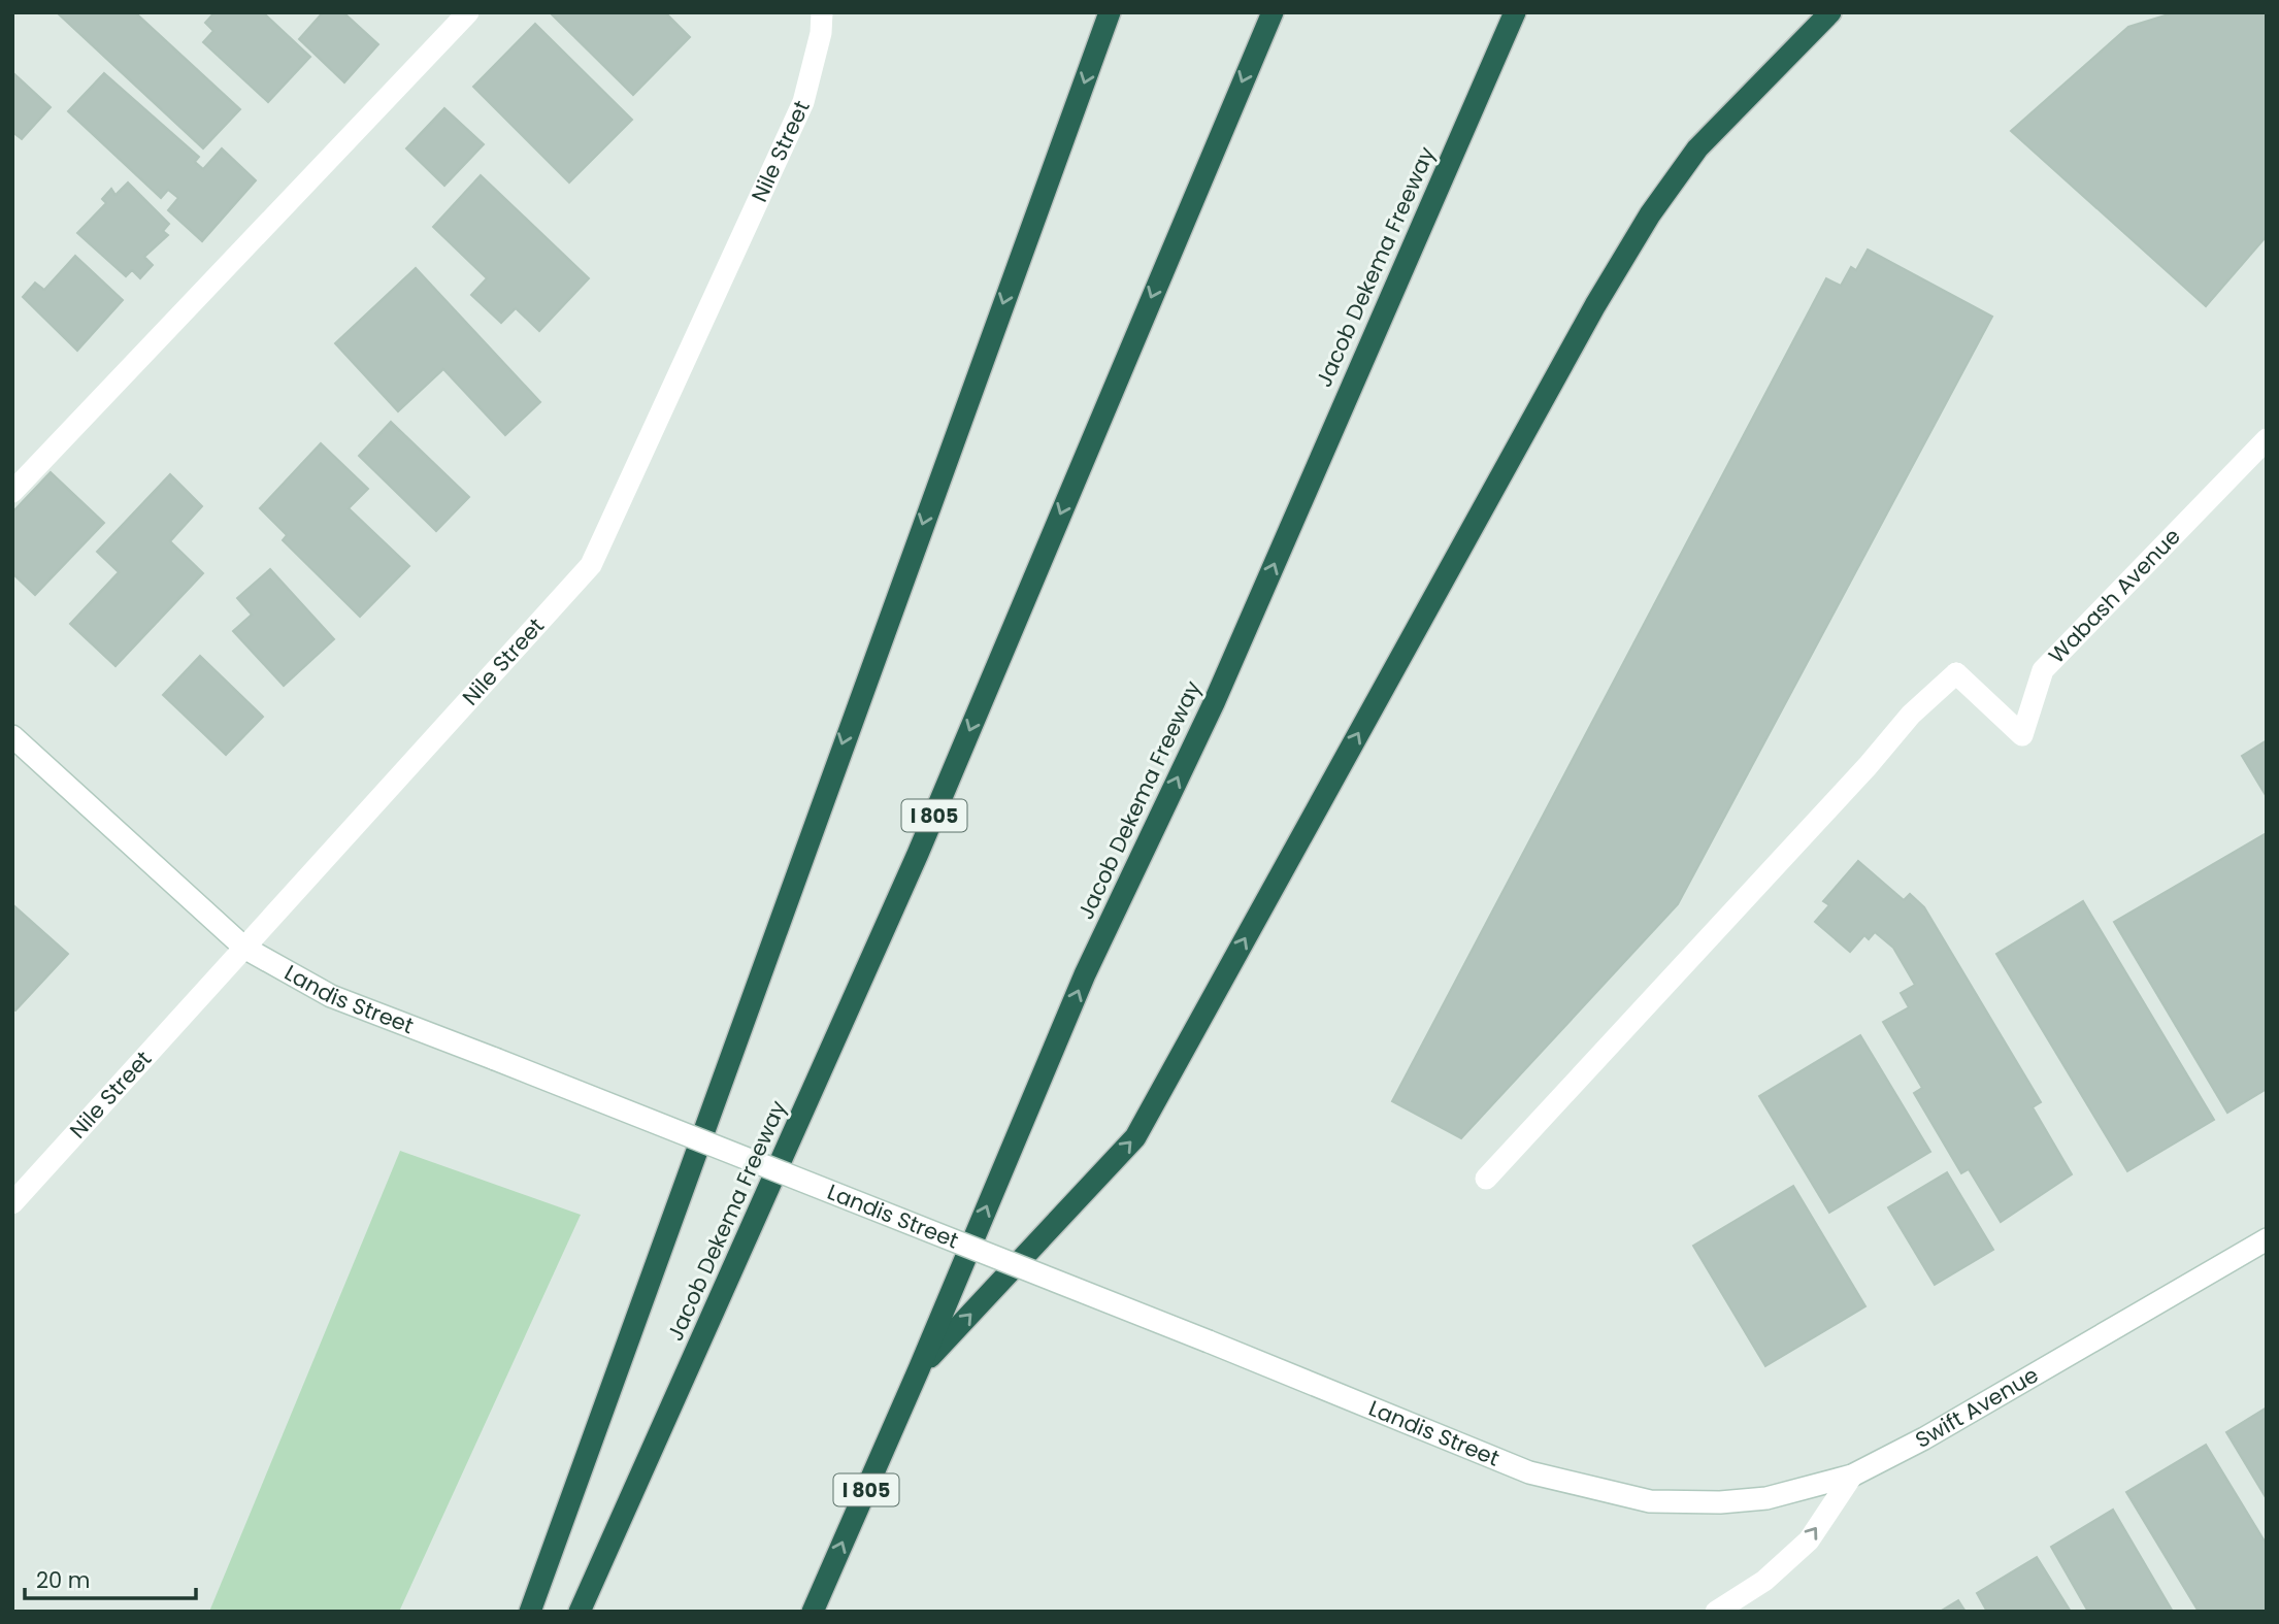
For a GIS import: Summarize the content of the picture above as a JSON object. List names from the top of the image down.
{
  "streets": {
    "highway": ["Jacob Dekema Freeway", "I 805"],
    "main road": [
      "Nile Street",
      "Wabash Avenue",
      "Landis Street",
      "Swift Avenue"
    ]
  },
  "crossings": [
    ["Nile Street", "Landis Street"],
    ["Landis Street", "Swift Avenue"]
  ],
  "scale_bar": "20 m"
}
